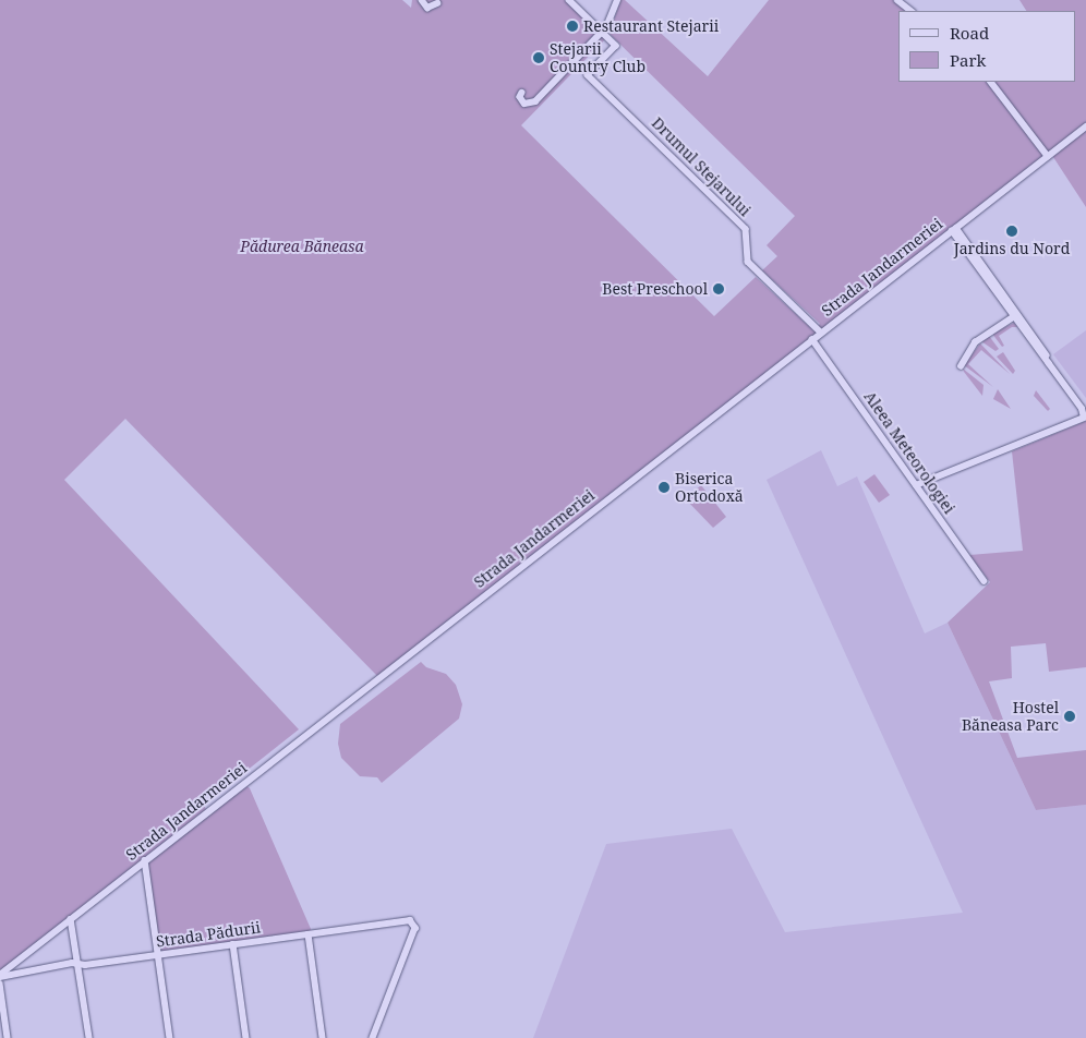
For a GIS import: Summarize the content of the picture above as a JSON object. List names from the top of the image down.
{
  "streets": {
    "street": [
      "Drumul Stejarului",
      "Strada Jandarmeriei",
      "Aleea Meteorologiei",
      "Strada Pădurii"
    ]
  },
  "crossings": [
    ["Drumul Stejarului", "Strada Jandarmeriei"],
    ["Strada Jandarmeriei", "Aleea Meteorologiei"],
    ["Strada Jandarmeriei", "Strada Pădurii"]
  ],
  "parks": ["Pădurea Băneasa"],
  "places": [
    "Restaurant Stejarii",
    "Stejarii Country Club",
    "Jardins du Nord",
    "Best Preschool",
    "Biserica Ortodoxă",
    "Hostel Băneasa Parc"
  ],
  "legend": ["Road", "Park"]
}
